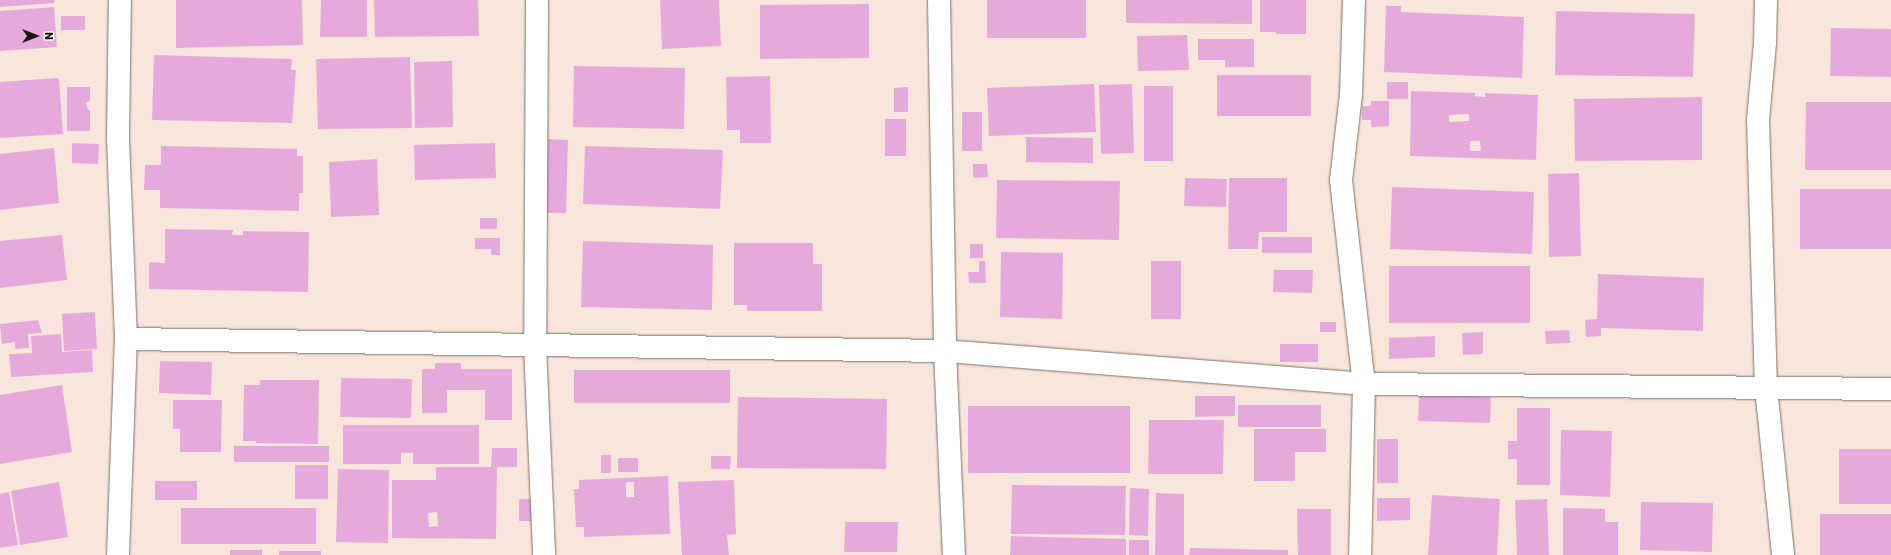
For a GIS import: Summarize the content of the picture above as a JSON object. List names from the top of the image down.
{
  "north": "right"
}
